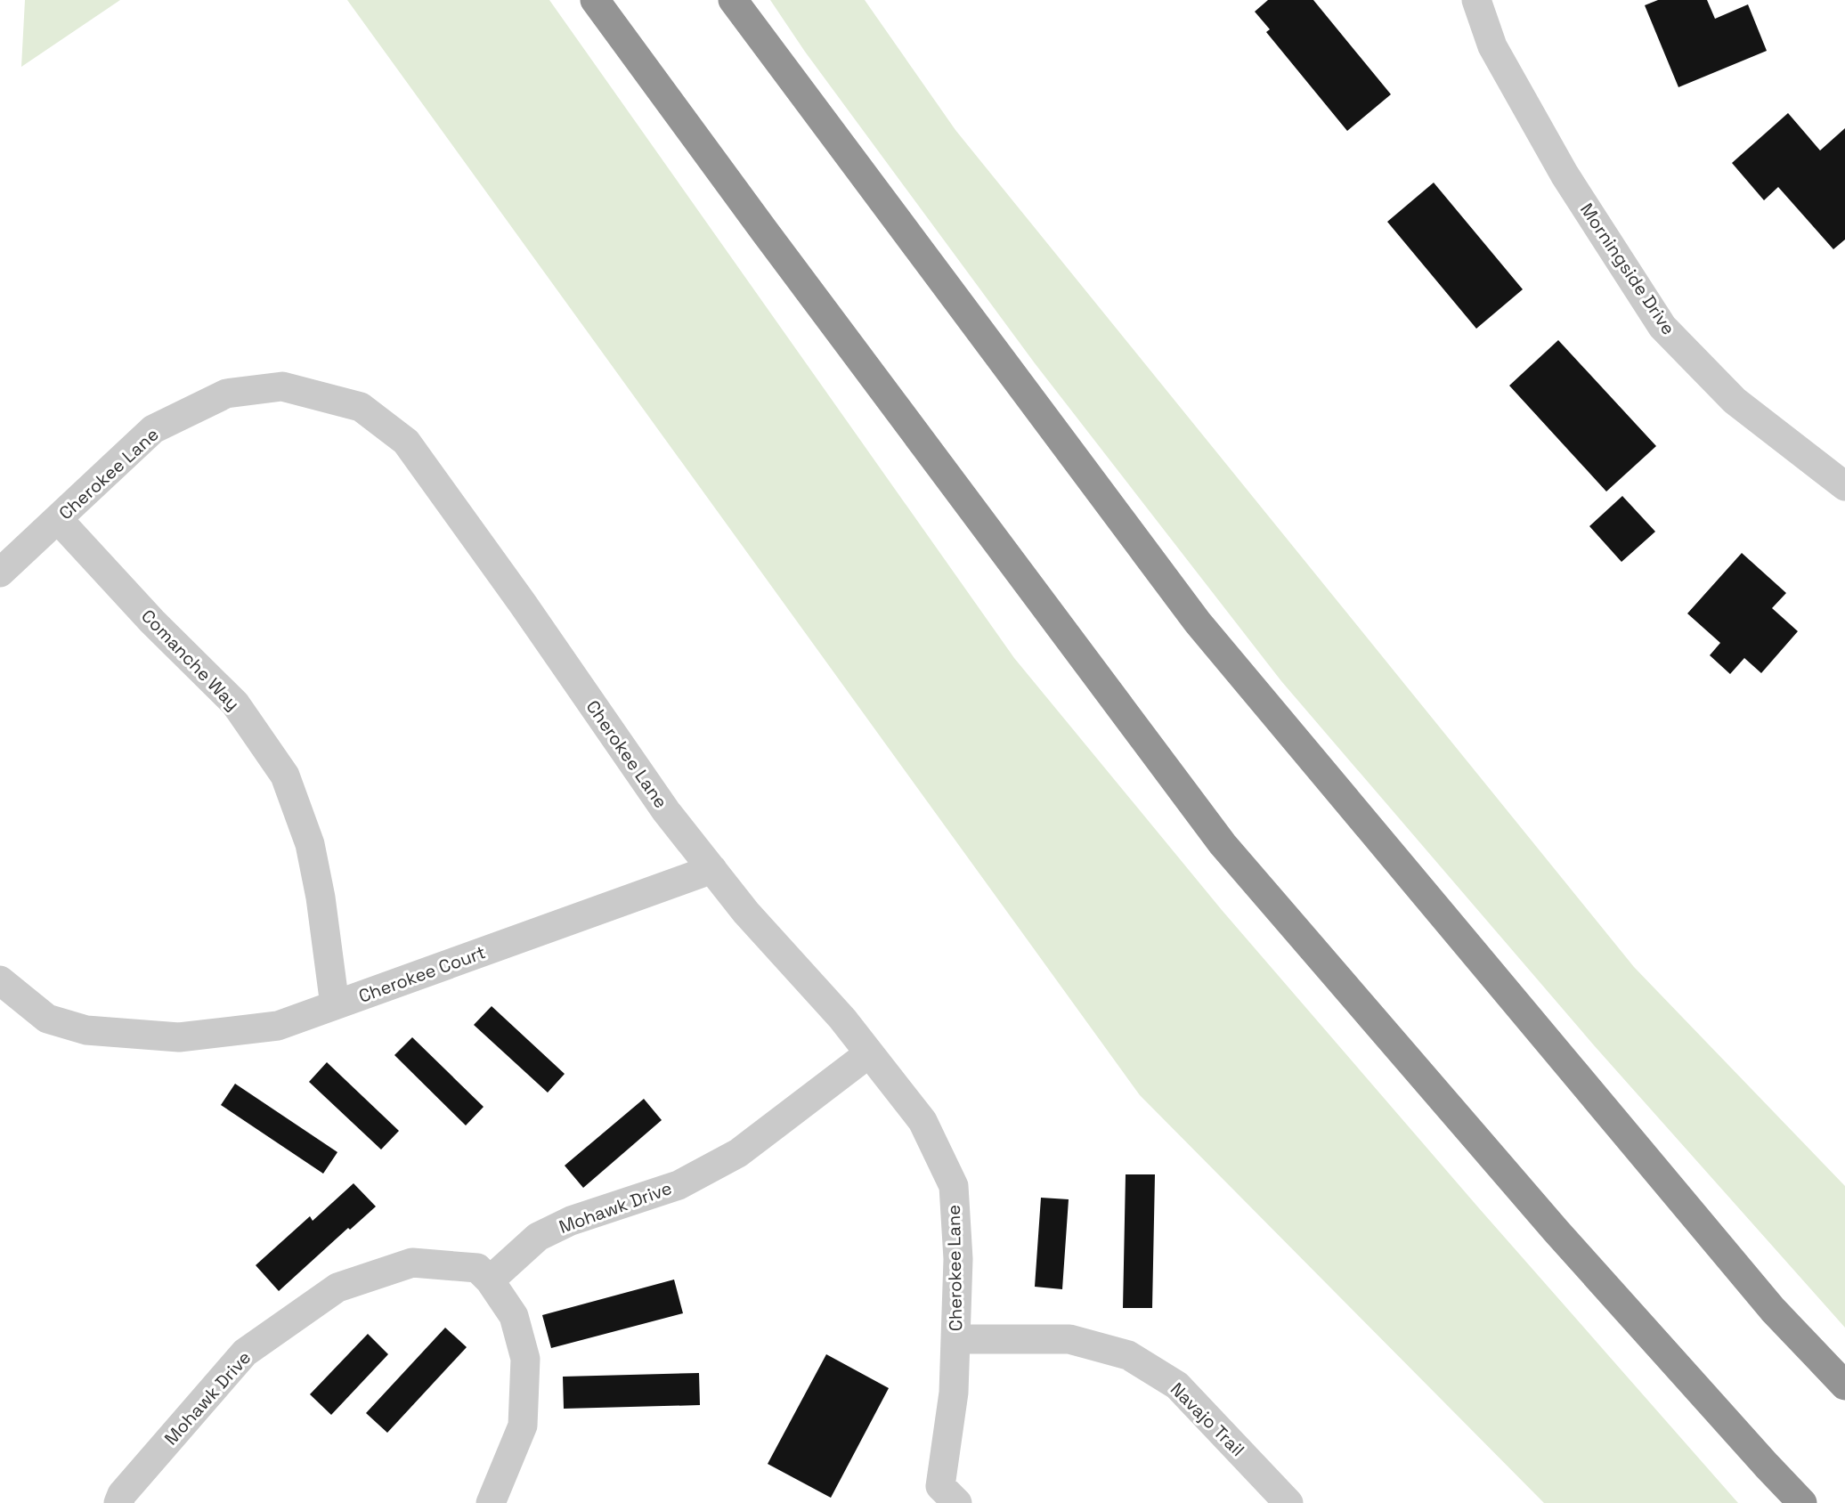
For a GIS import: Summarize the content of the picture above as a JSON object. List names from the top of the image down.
{
  "streets": {
    "street": [
      "Morningside Drive",
      "Cherokee Lane",
      "Comanche Way",
      "Cherokee Court",
      "Mohawk Drive",
      "Navajo Trail"
    ]
  },
  "crossings": [
    ["Cherokee Lane", "Comanche Way"],
    ["Cherokee Lane", "Cherokee Court"],
    ["Cherokee Lane", "Mohawk Drive"],
    ["Cherokee Lane", "Navajo Trail"],
    ["Comanche Way", "Cherokee Court"]
  ]
}
